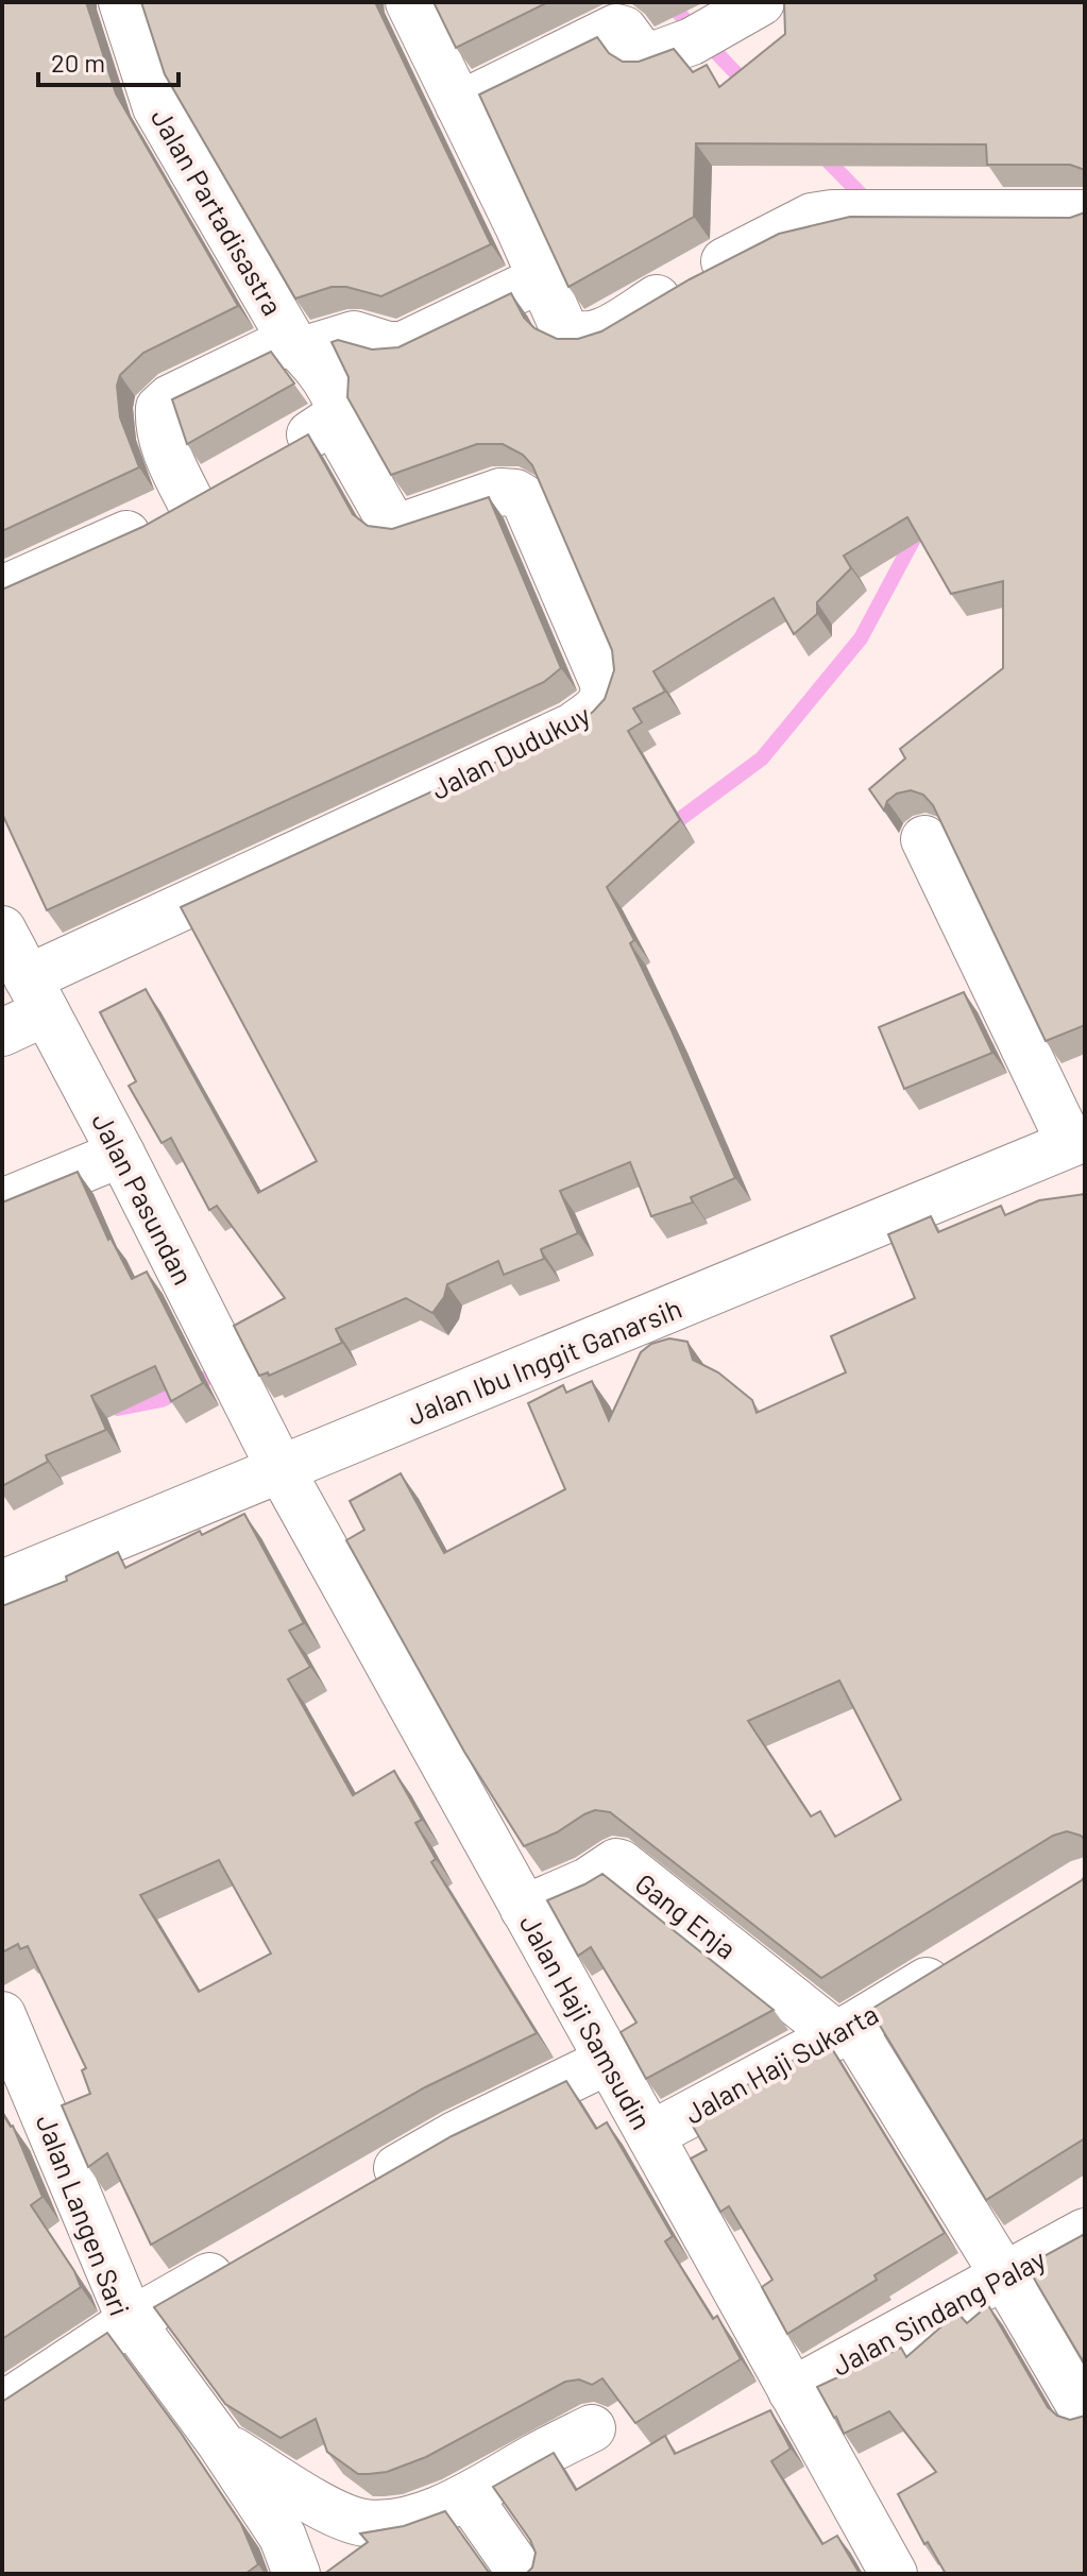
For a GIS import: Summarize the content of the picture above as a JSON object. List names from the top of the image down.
{
  "streets": {
    "street": [
      "Jalan Partadisastra",
      "Jalan Dudukuy",
      "Jalan Pasundan",
      "Jalan Ibu Inggit Ganarsih",
      "Gang Enja",
      "Jalan Haji Samsudin",
      "Jalan Haji Sukarta",
      "Jalan Langen Sari",
      "Jalan Sindang Palay"
    ]
  },
  "crossings": [
    ["Jalan Partadisastra", "Jalan Dudukuy"],
    ["Jalan Dudukuy", "Jalan Pasundan"],
    ["Jalan Pasundan", "Jalan Ibu Inggit Ganarsih"],
    ["Jalan Pasundan", "Jalan Haji Samsudin"],
    ["Jalan Ibu Inggit Ganarsih", "Jalan Haji Samsudin"],
    ["Gang Enja", "Jalan Haji Samsudin"],
    ["Gang Enja", "Jalan Haji Sukarta"],
    ["Jalan Haji Samsudin", "Jalan Haji Sukarta"],
    ["Jalan Haji Samsudin", "Jalan Sindang Palay"]
  ],
  "scale_bar": "20 m"
}
